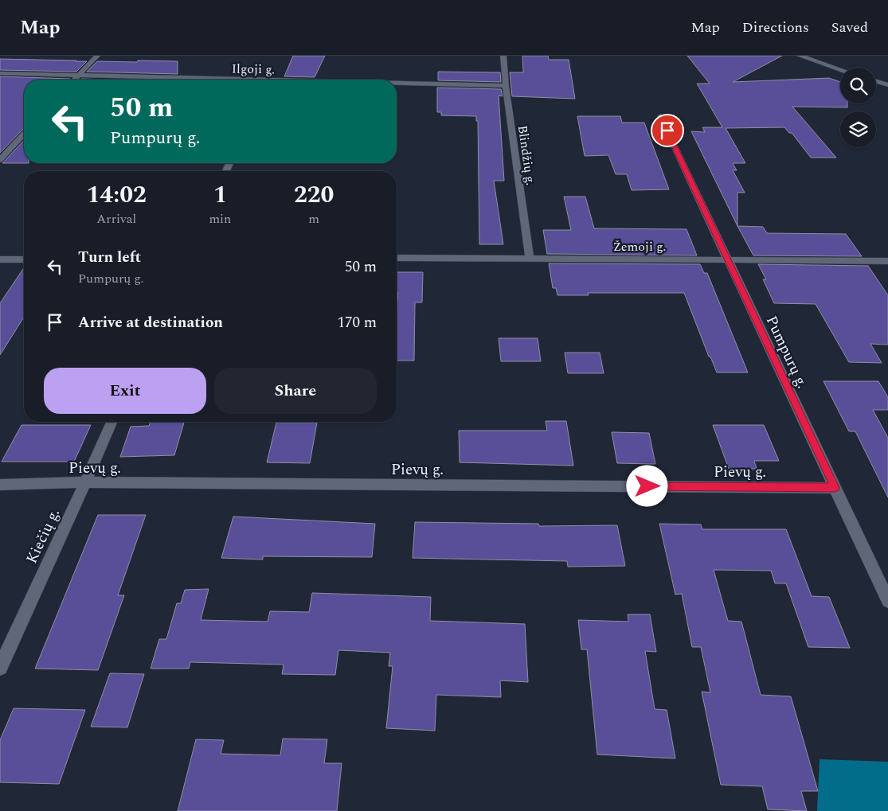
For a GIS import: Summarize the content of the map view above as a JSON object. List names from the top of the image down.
{
  "streets": {
    "street": [
      "Ilgoji g.",
      "Blindžių g.",
      "Žemoji g.",
      "Pumpurų g.",
      "Pievų g.",
      "Kiečių g."
    ]
  },
  "crossings": [
    ["Ilgoji g.", "Blindžių g."],
    ["Blindžių g.", "Žemoji g."],
    ["Žemoji g.", "Pumpurų g."],
    ["Pumpurų g.", "Pievų g."],
    ["Pievų g.", "Kiečių g."]
  ],
  "page": {
    "header": "Map",
    "nav": ["Map", "Directions", "Saved"],
    "turn": ["50 m", "Pumpurų g."],
    "eta": [
      "14:02",
      "Arrival",
      "1",
      "min",
      "220",
      "m"
    ],
    "list": [
      {
        "name": "Turn left",
        "note": "Pumpurų g.",
        "value": "50 m"
      },
      {
        "name": "Arrive at destination",
        "value": "170 m"
      }
    ],
    "buttons": ["Exit", "Share"]
  }
}
